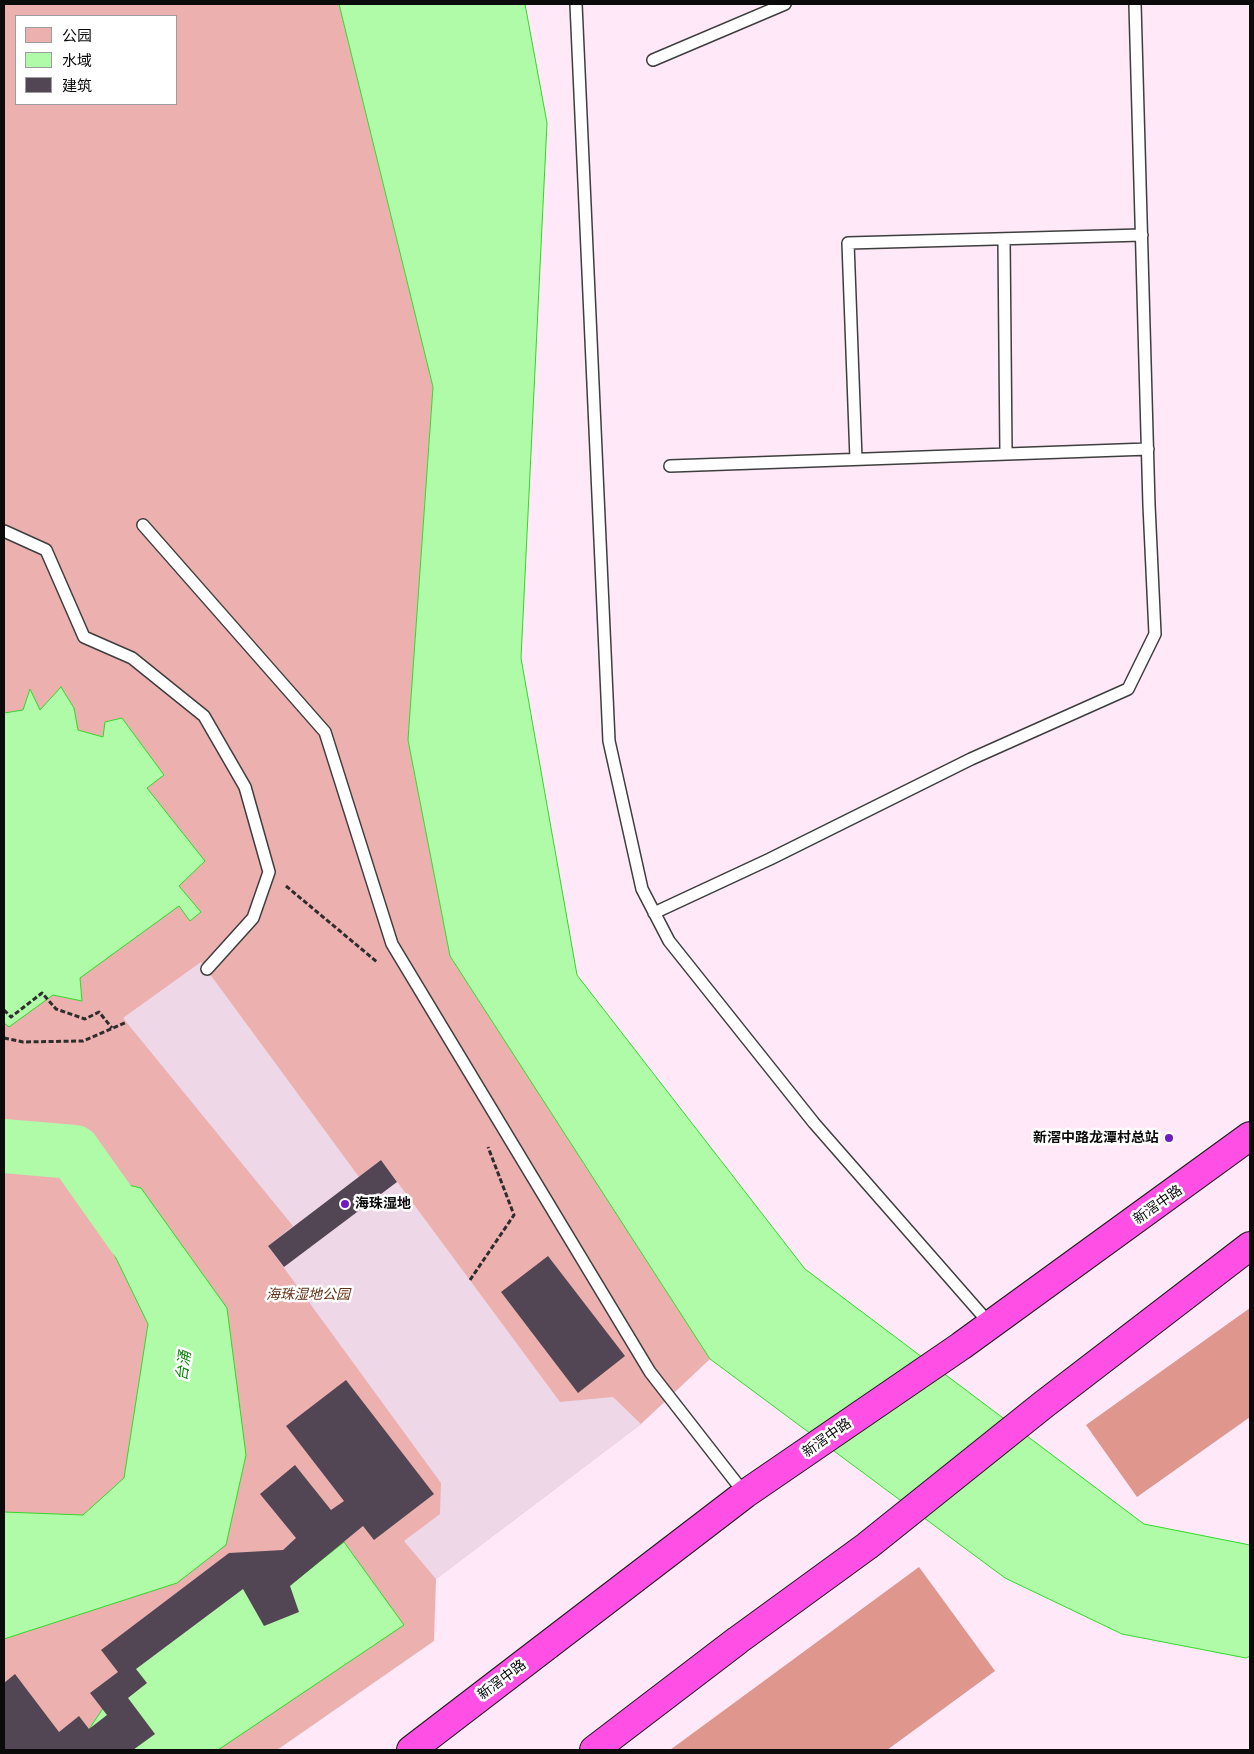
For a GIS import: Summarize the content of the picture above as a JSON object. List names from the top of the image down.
{
  "streets": {
    "highway": ["新滘中路"]
  },
  "water": ["台涌"],
  "parks": ["海珠湿地公园"],
  "places": ["新滘中路龙潭村总站", "海珠湿地"],
  "legend": ["公园", "水域", "建筑"]
}
